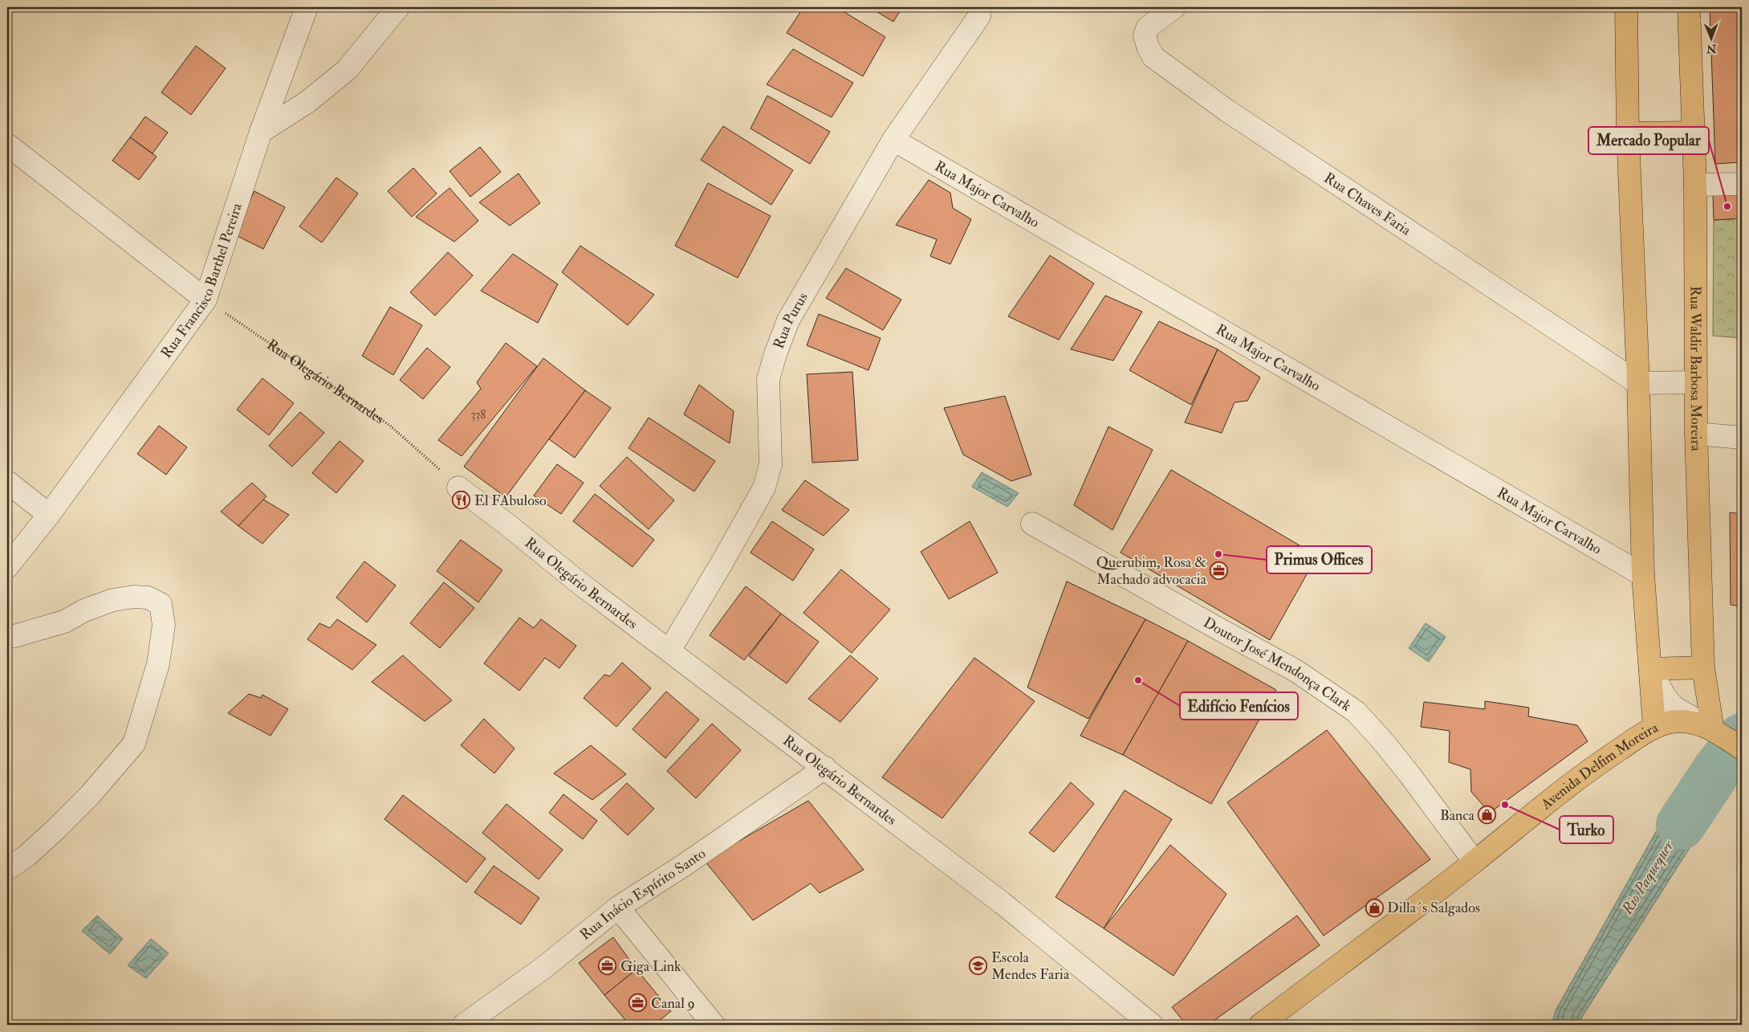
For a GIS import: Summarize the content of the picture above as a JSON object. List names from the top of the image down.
{
  "streets": {
    "main road": ["Rua Waldir Barbosa Moreira", "Avenida Delfim Moreira"],
    "street": [
      "Rua Major Carvalho",
      "Rua Chaves Faria",
      "Rua Francisco Barthel Pereira",
      "Rua Purus",
      "Rua Olegário Bernardes",
      "Doutor José Mendonça Clark",
      "Rua Inácio Espírito Santo"
    ]
  },
  "crossings": [
    ["Rua Major Carvalho", "Rua Purus"],
    ["Rua Francisco Barthel Pereira", "Rua Olegário Bernardes"],
    ["Rua Purus", "Rua Olegário Bernardes"],
    ["Rua Waldir Barbosa Moreira", "Avenida Delfim Moreira"],
    ["Rua Olegário Bernardes", "Rua Inácio Espírito Santo"],
    ["Doutor José Mendonça Clark", "Avenida Delfim Moreira"]
  ],
  "water": ["Rio Paquequer"],
  "places": {
    "other": [
      "Mercado Popular",
      "Primus Offices",
      "Edifício Fenícios",
      "Turko"
    ],
    "restaurant": ["El FAbuloso"],
    "office": ["Querubim, Rosa & Machado advocacia", "Giga Link", "Canal 9"],
    "shop": ["Banca", "Dilla´s Salgados"],
    "school or university": ["Escola Mendes Faria"]
  },
  "house_numbers": ["338"],
  "north": "bottom"
}
